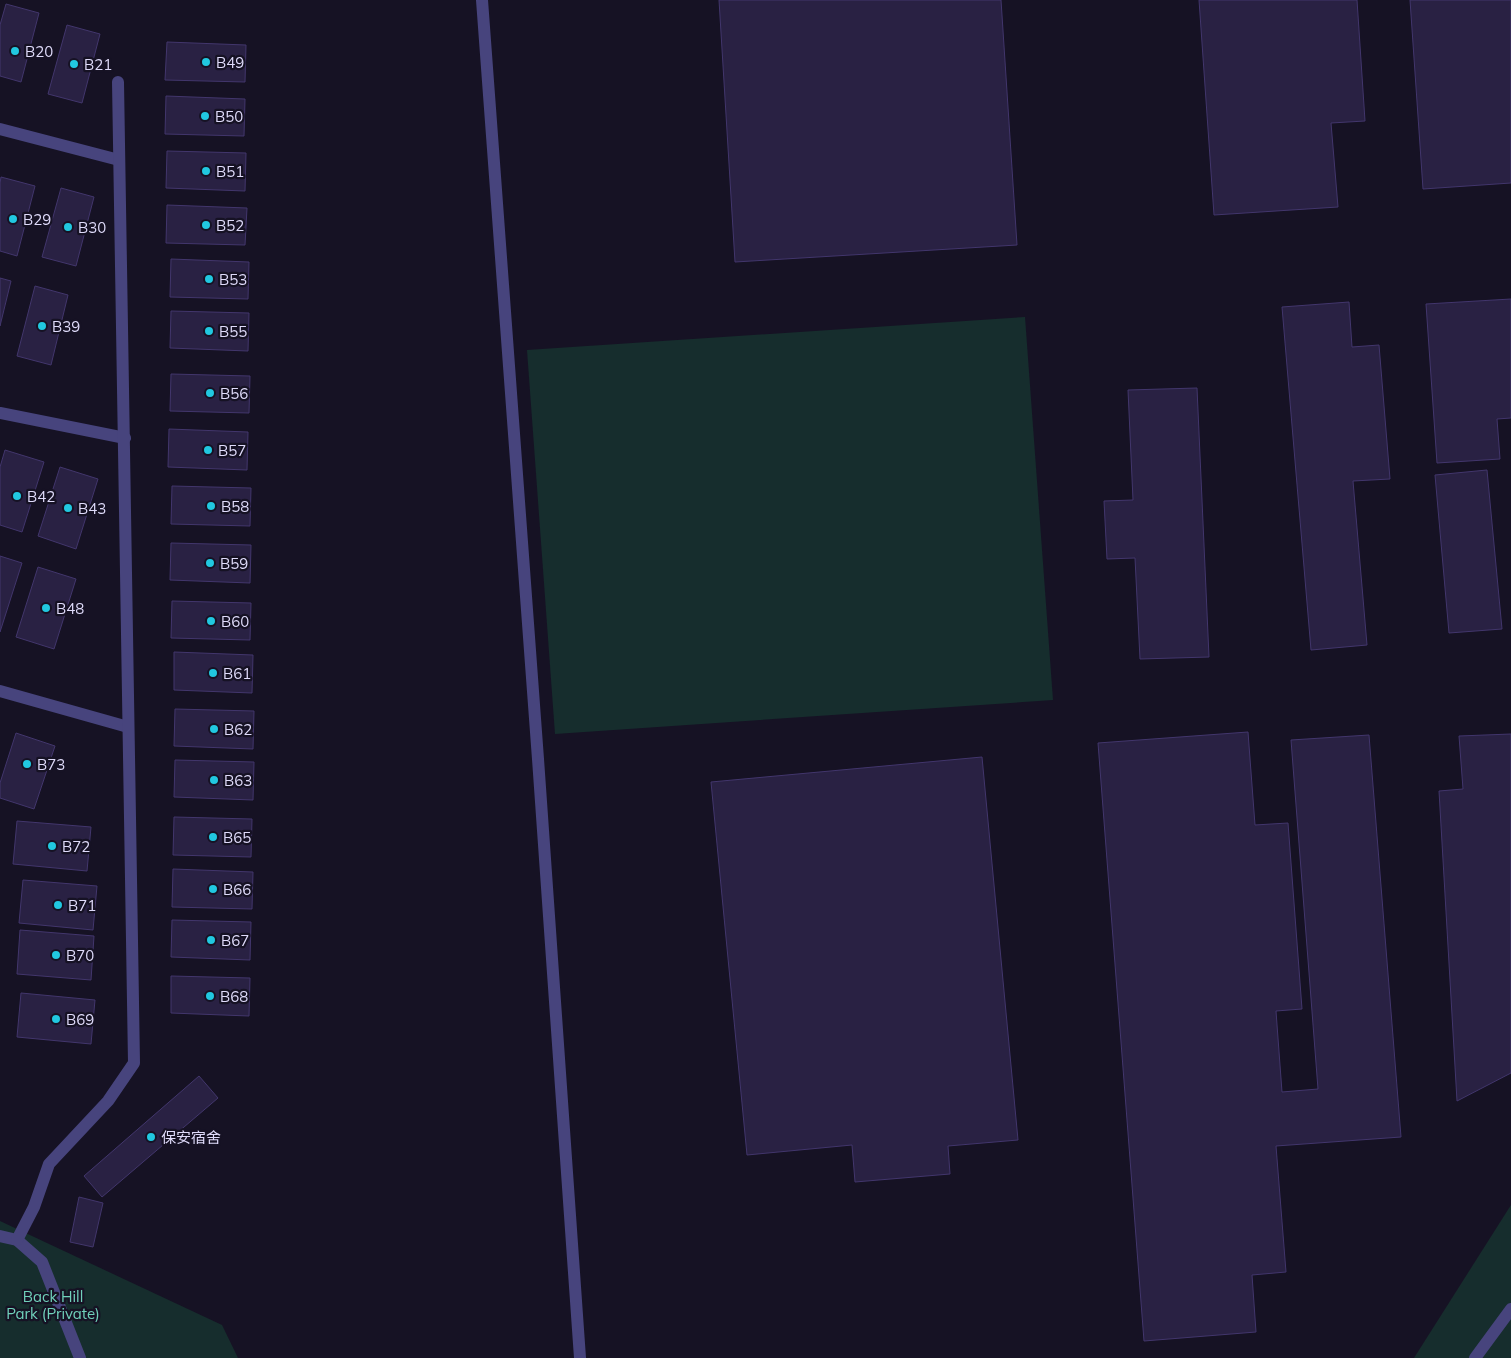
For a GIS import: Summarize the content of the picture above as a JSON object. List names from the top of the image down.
{
  "parks": ["Back Hill Park (Private)"],
  "places": [
    "B20",
    "B49",
    "B21",
    "B50",
    "B51",
    "B29",
    "B52",
    "B30",
    "B53",
    "B39",
    "B55",
    "B56",
    "B57",
    "B42",
    "B58",
    "B43",
    "B59",
    "B48",
    "B60",
    "B61",
    "B62",
    "B73",
    "B63",
    "B65",
    "B72",
    "B66",
    "B71",
    "B67",
    "B70",
    "B68",
    "B69",
    "保安宿舍"
  ]
}
